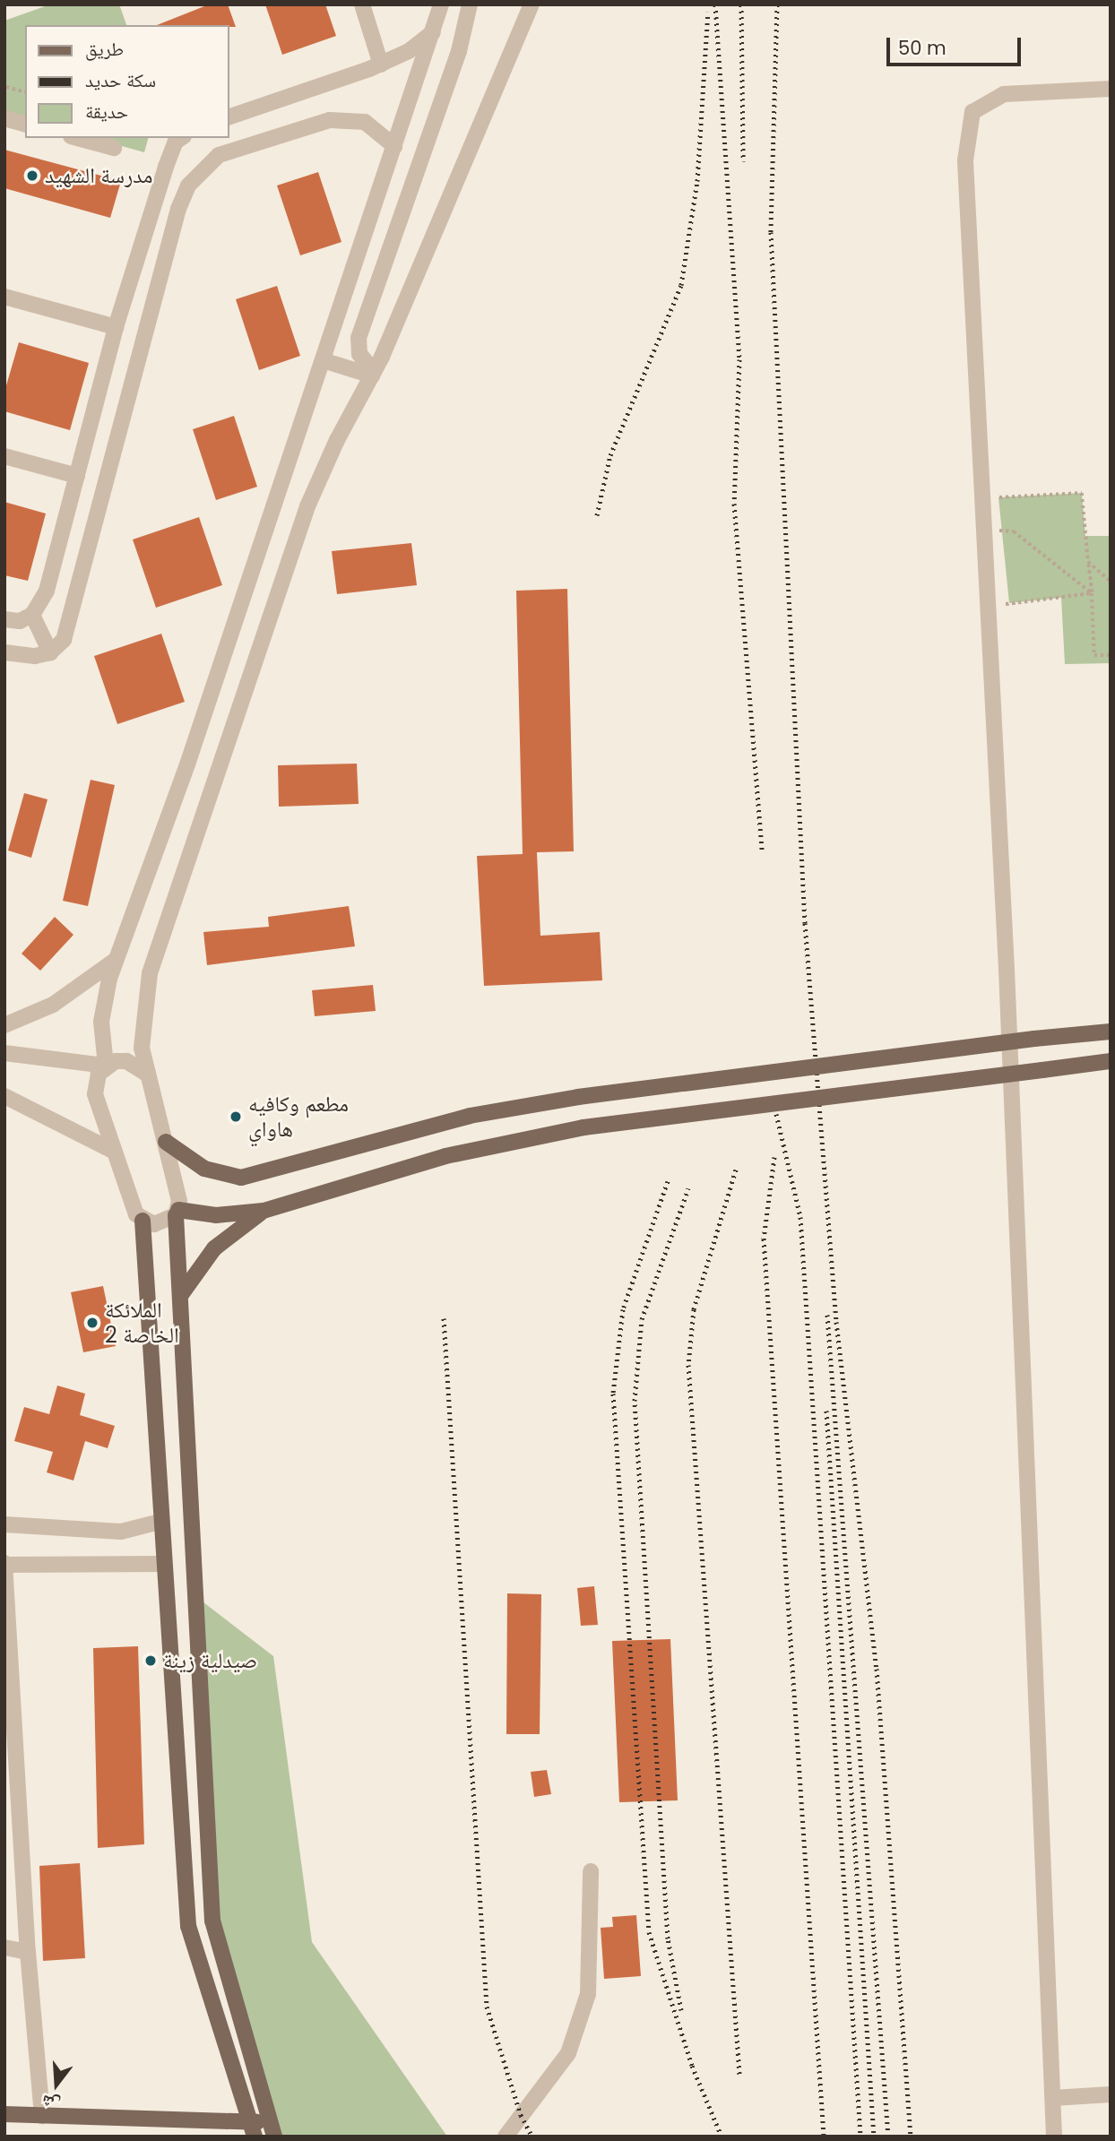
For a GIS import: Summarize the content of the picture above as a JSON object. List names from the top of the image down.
{
  "places": [
    "مدرسة الشهيد",
    "مطعم وكافيه هاواي",
    "الملائكة الخاصة 2",
    "صيدلية زينة"
  ],
  "legend": ["طريق", "سكة حديد", "حديقة"],
  "scale_bar": "50 m",
  "north": "bottom"
}
